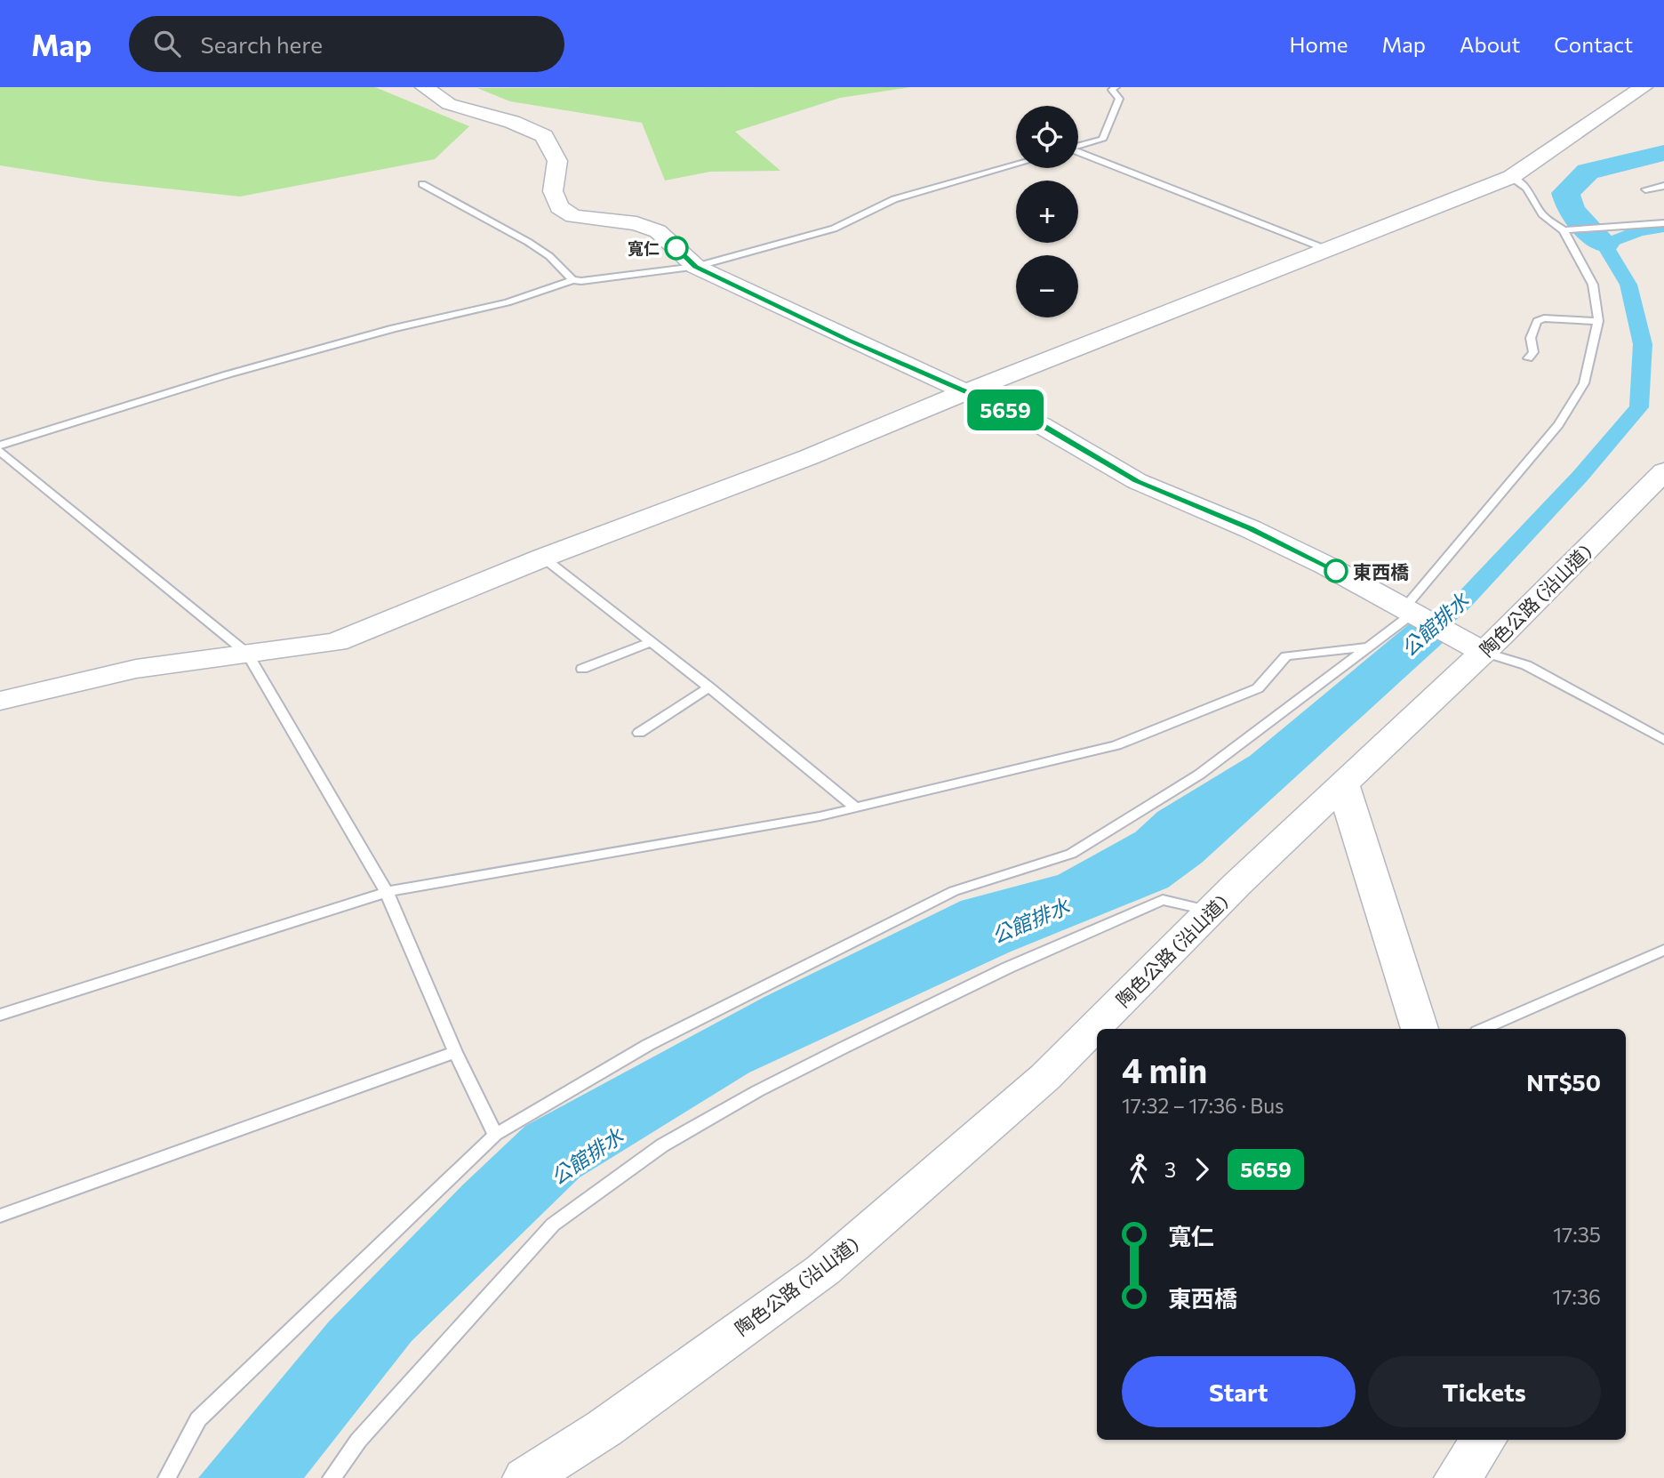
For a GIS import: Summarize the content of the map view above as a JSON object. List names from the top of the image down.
{
  "streets": {
    "street": ["陶色公路 (沿山道)"]
  },
  "water": ["公館排水"],
  "places": ["寬仁", "東西橋"],
  "lines": ["bus line 5659"],
  "page": {
    "header": "Map",
    "search": "Search here",
    "nav": [
      "Home",
      "Map",
      "About",
      "Contact"
    ],
    "on_map": "5659",
    "map_buttons": ["+", "−"],
    "heading": ["4 min", "17:32 – 17:36 · Bus", "NT$50"],
    "legs": ["3", "5659"],
    "list": [
      {
        "name": "寬仁",
        "value": "17:35"
      },
      {
        "name": "東西橋",
        "value": "17:36"
      }
    ],
    "buttons": ["Start", "Tickets"]
  }
}
